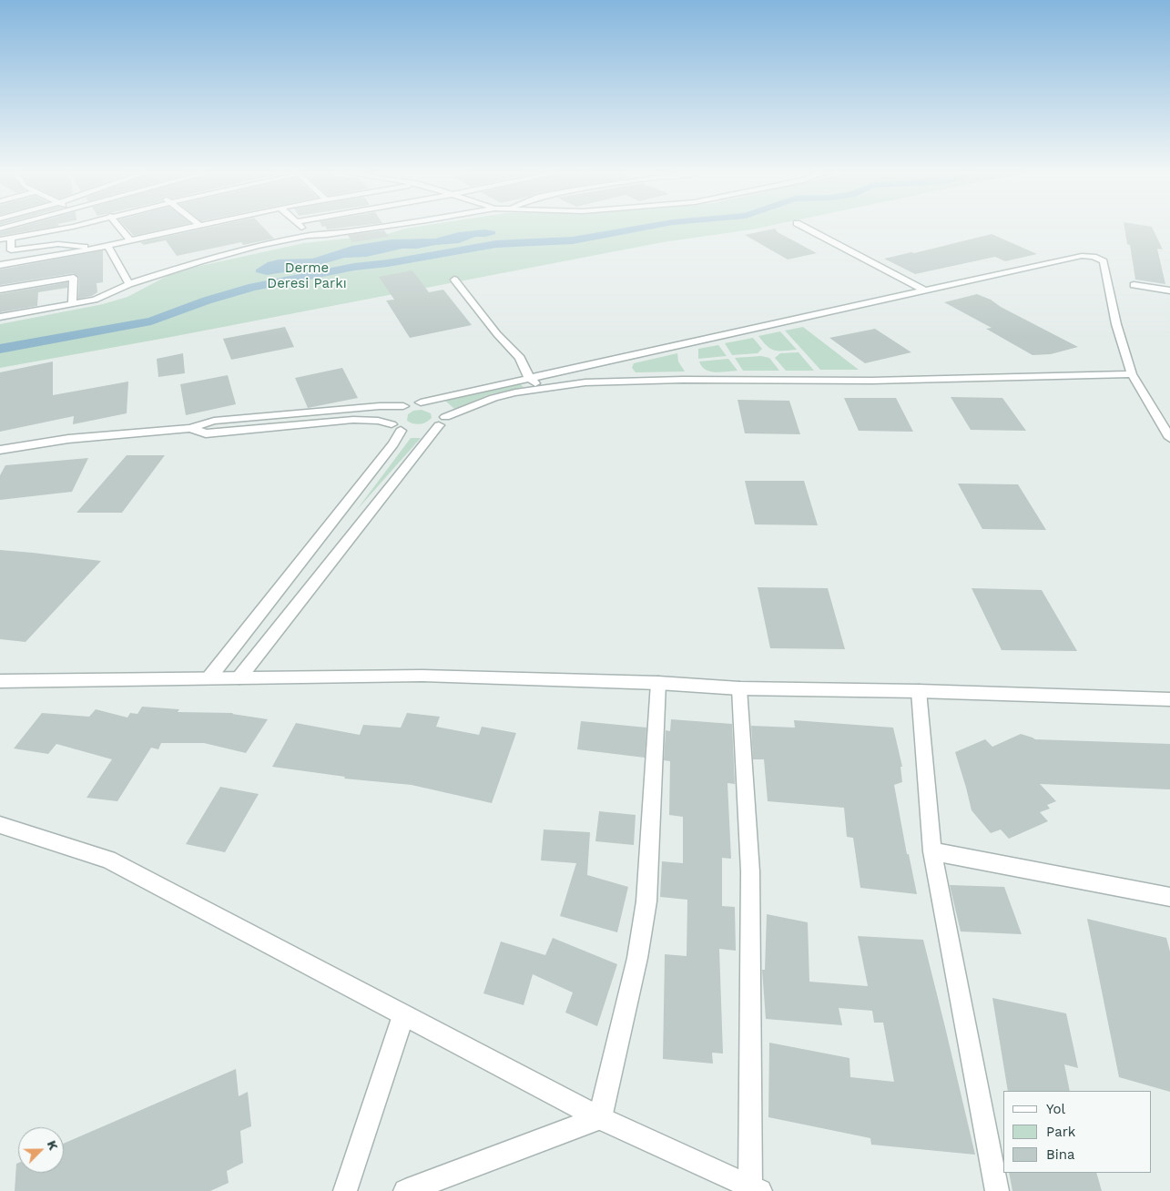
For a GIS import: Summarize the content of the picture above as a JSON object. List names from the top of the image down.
{
  "parks": ["Derme Deresi Parkı"],
  "legend": ["Yol", "Park", "Bina"],
  "north": "top right"
}
